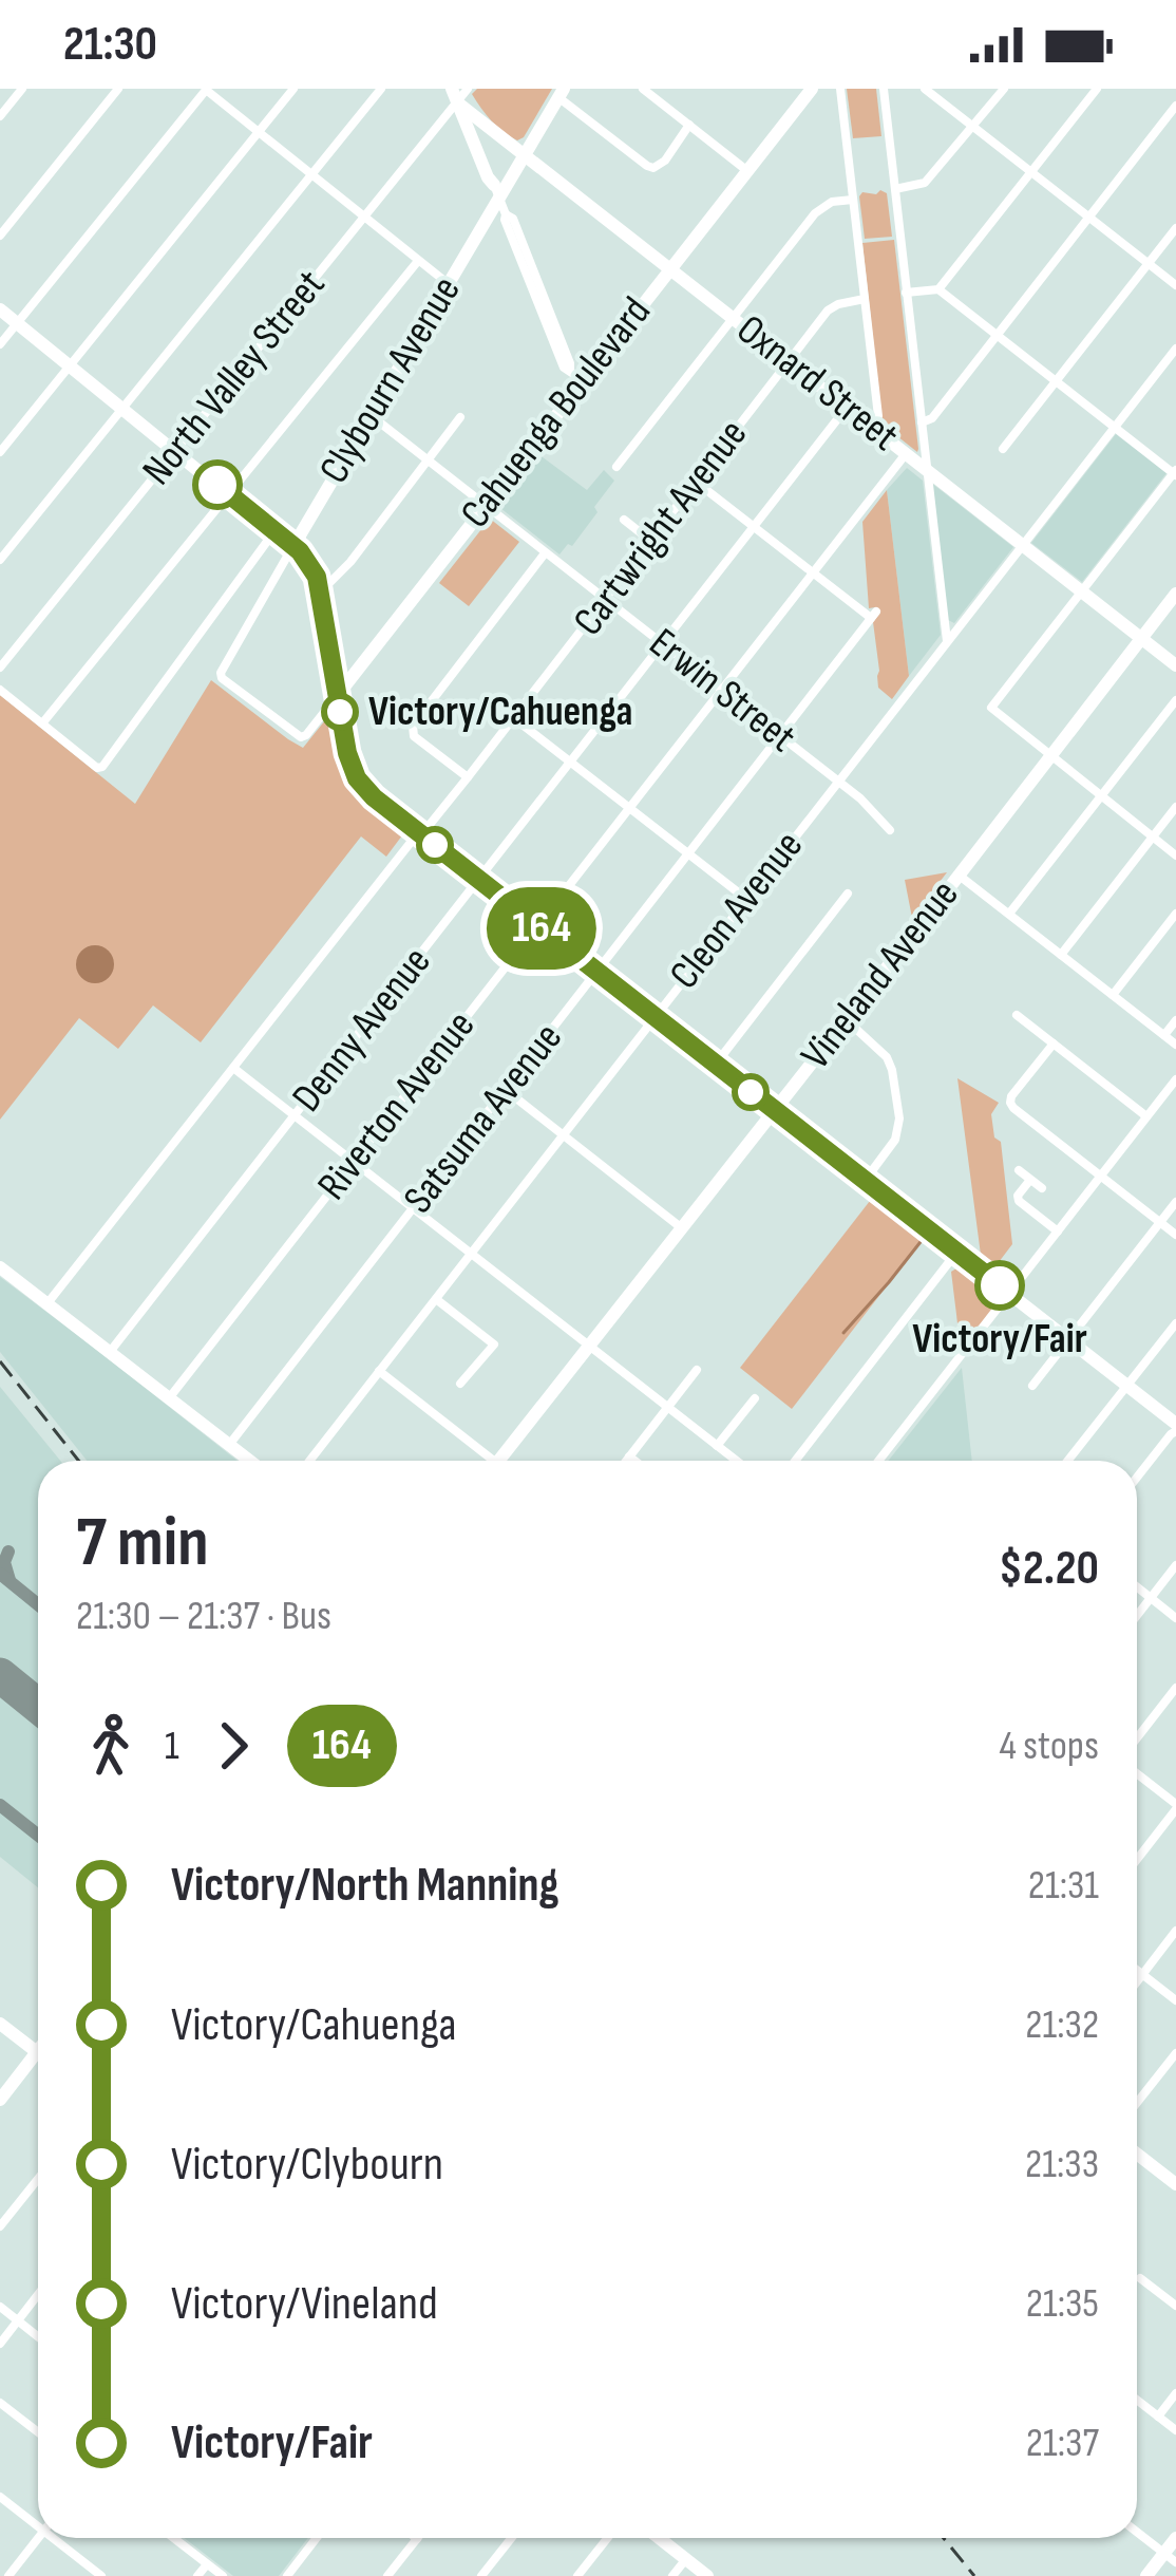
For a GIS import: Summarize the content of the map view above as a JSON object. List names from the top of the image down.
{
  "streets": {
    "main road": [
      "Clybourn Avenue",
      "Oxnard Street",
      "Cahuenga Boulevard",
      "Vineland Avenue"
    ],
    "street": [
      "North Valley Street",
      "Cartwright Avenue",
      "Erwin Street",
      "Cleon Avenue",
      "Denny Avenue",
      "Riverton Avenue",
      "Satsuma Avenue"
    ]
  },
  "crossings": [
    ["Clybourn Avenue", "Oxnard Street"],
    ["Clybourn Avenue", "Cahuenga Boulevard"],
    ["Clybourn Avenue", "Erwin Street"],
    ["Oxnard Street", "Cahuenga Boulevard"],
    ["Oxnard Street", "Cartwright Avenue"],
    ["Oxnard Street", "Cleon Avenue"],
    ["Oxnard Street", "Vineland Avenue"],
    ["Oxnard Street", "Denny Avenue"],
    ["Oxnard Street", "Riverton Avenue"],
    ["Cahuenga Boulevard", "Erwin Street"],
    ["Cartwright Avenue", "Erwin Street"],
    ["Erwin Street", "Cleon Avenue"],
    ["Erwin Street", "Denny Avenue"],
    ["Erwin Street", "Riverton Avenue"],
    ["Erwin Street", "Satsuma Avenue"],
    ["Riverton Avenue", "Satsuma Avenue"]
  ],
  "places": ["Victory/Cahuenga", "Victory/Fair"],
  "lines": ["bus line 164"],
  "page": {
    "status": "21:30",
    "on_map": "164",
    "heading": ["7 min", "21:30 – 21:37 · Bus", "$2.20"],
    "legs": ["1", "164", "4 stops"],
    "list": [
      {
        "name": "Victory/North Manning",
        "value": "21:31"
      },
      {
        "name": "Victory/Cahuenga",
        "value": "21:32"
      },
      {
        "name": "Victory/Clybourn",
        "value": "21:33"
      },
      {
        "name": "Victory/Vineland",
        "value": "21:35"
      },
      {
        "name": "Victory/Fair",
        "value": "21:37"
      }
    ]
  }
}
